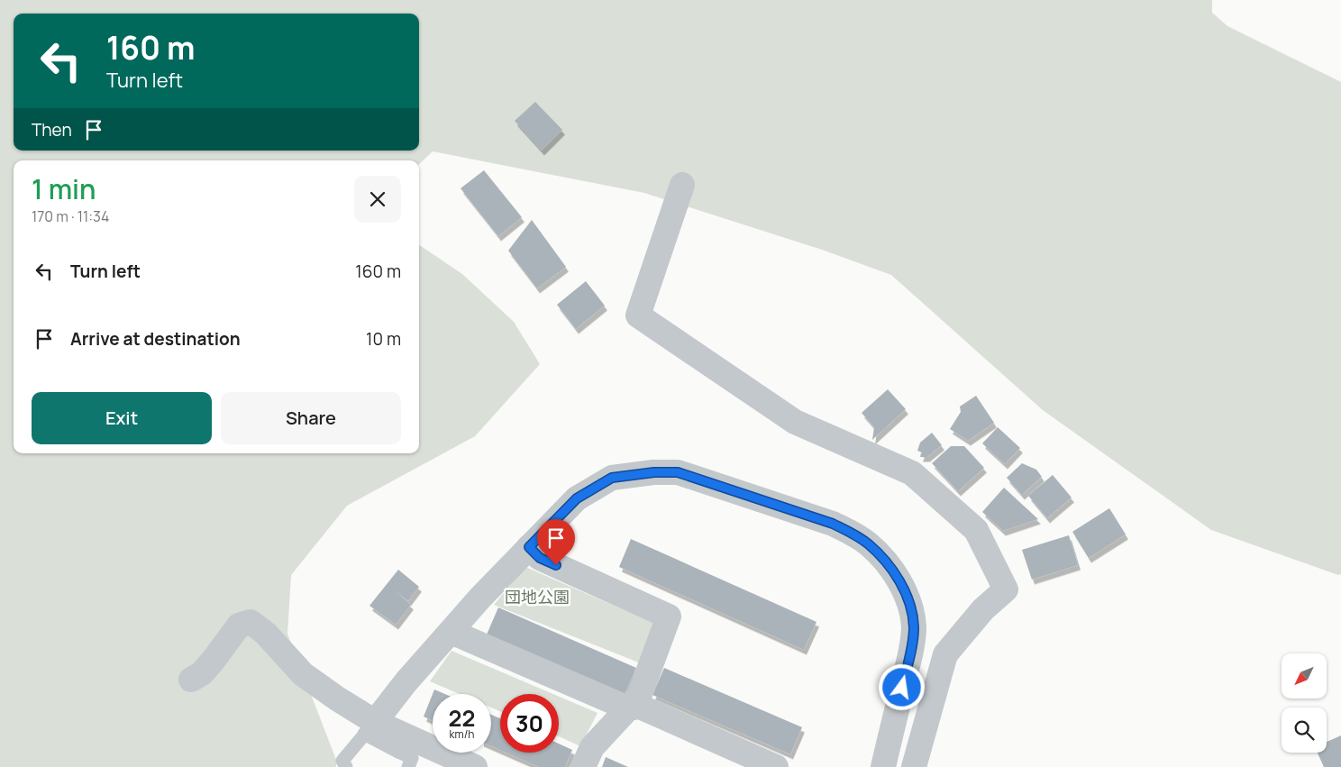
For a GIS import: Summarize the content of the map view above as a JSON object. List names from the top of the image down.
{
  "parks": ["団地公園"],
  "north": "bottom left",
  "page": {
    "turn": ["160 m", "Turn left"],
    "then": "Then",
    "heading": ["1 min", "170 m · 11:34"],
    "list": [
      {
        "name": "Turn left",
        "value": "160 m"
      },
      {
        "name": "Arrive at destination",
        "value": "10 m"
      }
    ],
    "buttons": ["Exit", "Share"],
    "speed": "22 km/h",
    "limit": "30"
  }
}
